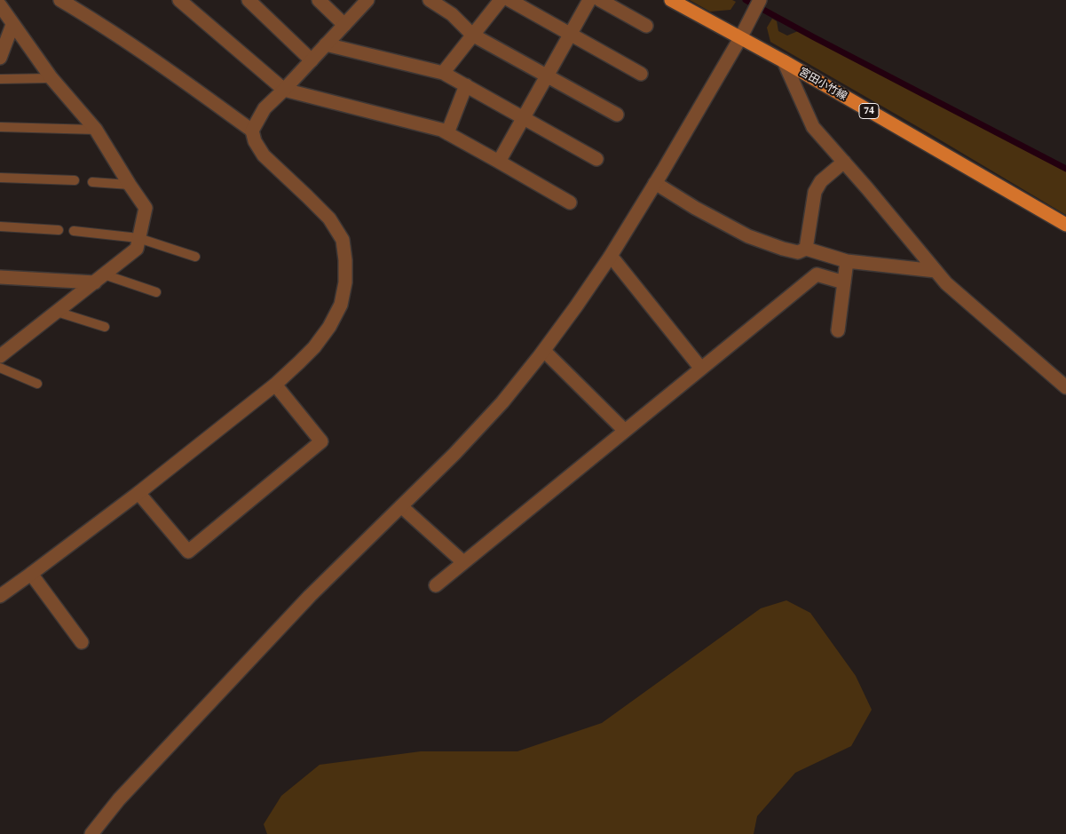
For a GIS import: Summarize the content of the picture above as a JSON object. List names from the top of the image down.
{
  "streets": {
    "main road": ["宮田小竹線", "74"]
  }
}
